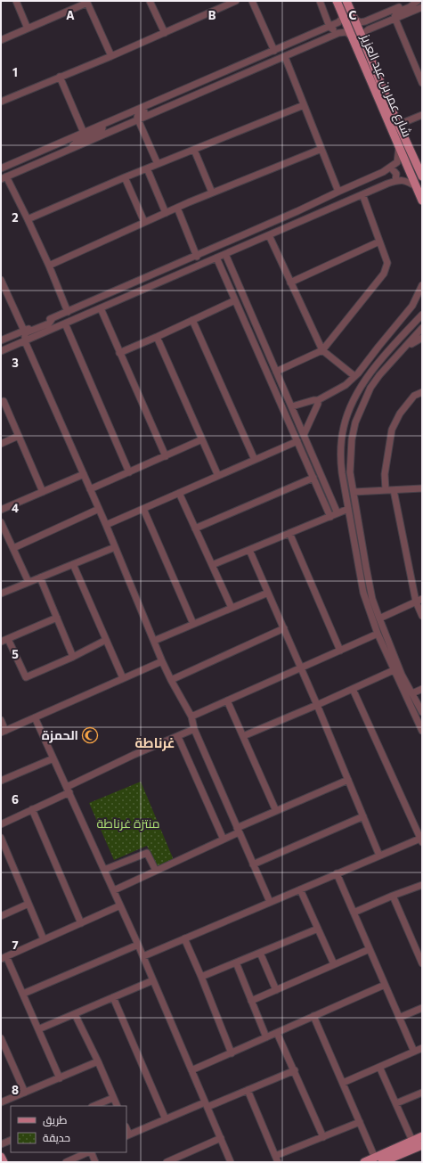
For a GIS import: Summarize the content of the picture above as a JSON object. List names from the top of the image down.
{
  "streets": {
    "main road": ["شارع عمر بن عبد العزيز"]
  },
  "districts": ["غرناطة"],
  "parks": ["منتزة غرناطة"],
  "places": {
    "mosque": ["الحمزة"]
  },
  "legend": ["طريق", "حديقة"],
  "grid": {
    "columns": ["A", "B", "C"],
    "rows": [
      "1",
      "2",
      "3",
      "4",
      "5",
      "6",
      "7",
      "8"
    ]
  }
}
